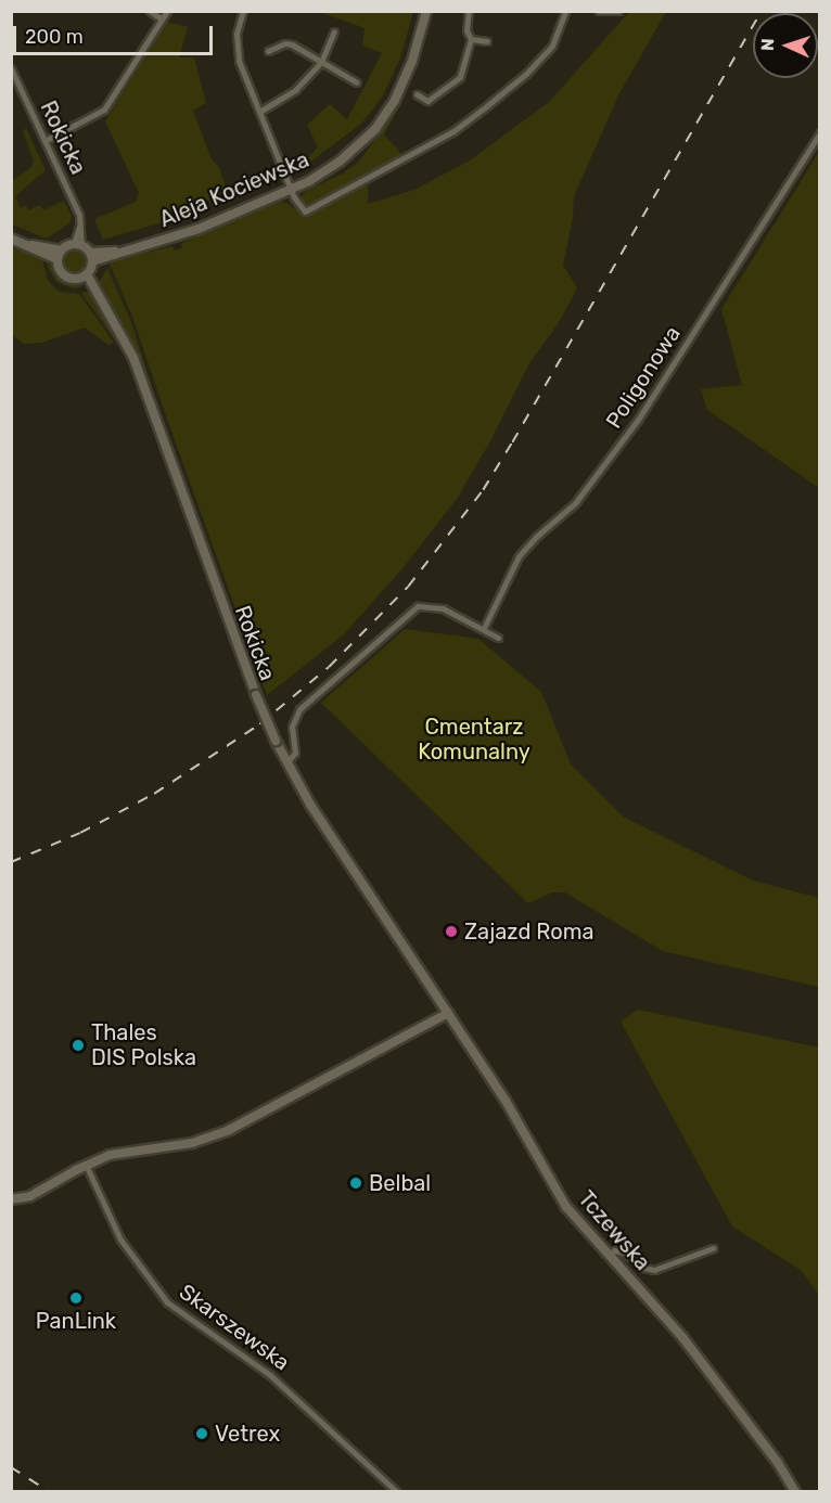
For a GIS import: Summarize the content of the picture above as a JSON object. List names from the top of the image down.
{
  "streets": {
    "street": [
      "Rokicka",
      "Aleja Kociewska",
      "Poligonowa",
      "Tczewska",
      "Skarszewska"
    ]
  },
  "crossings": [
    ["Rokicka", "Aleja Kociewska"],
    ["Rokicka", "Tczewska"]
  ],
  "parks": ["Cmentarz Komunalny"],
  "places": [
    "Zajazd Roma",
    "Thales DIS Polska",
    "Belbal",
    "PanLink",
    "Vetrex"
  ],
  "scale_bar": "200 m",
  "north": "left"
}
